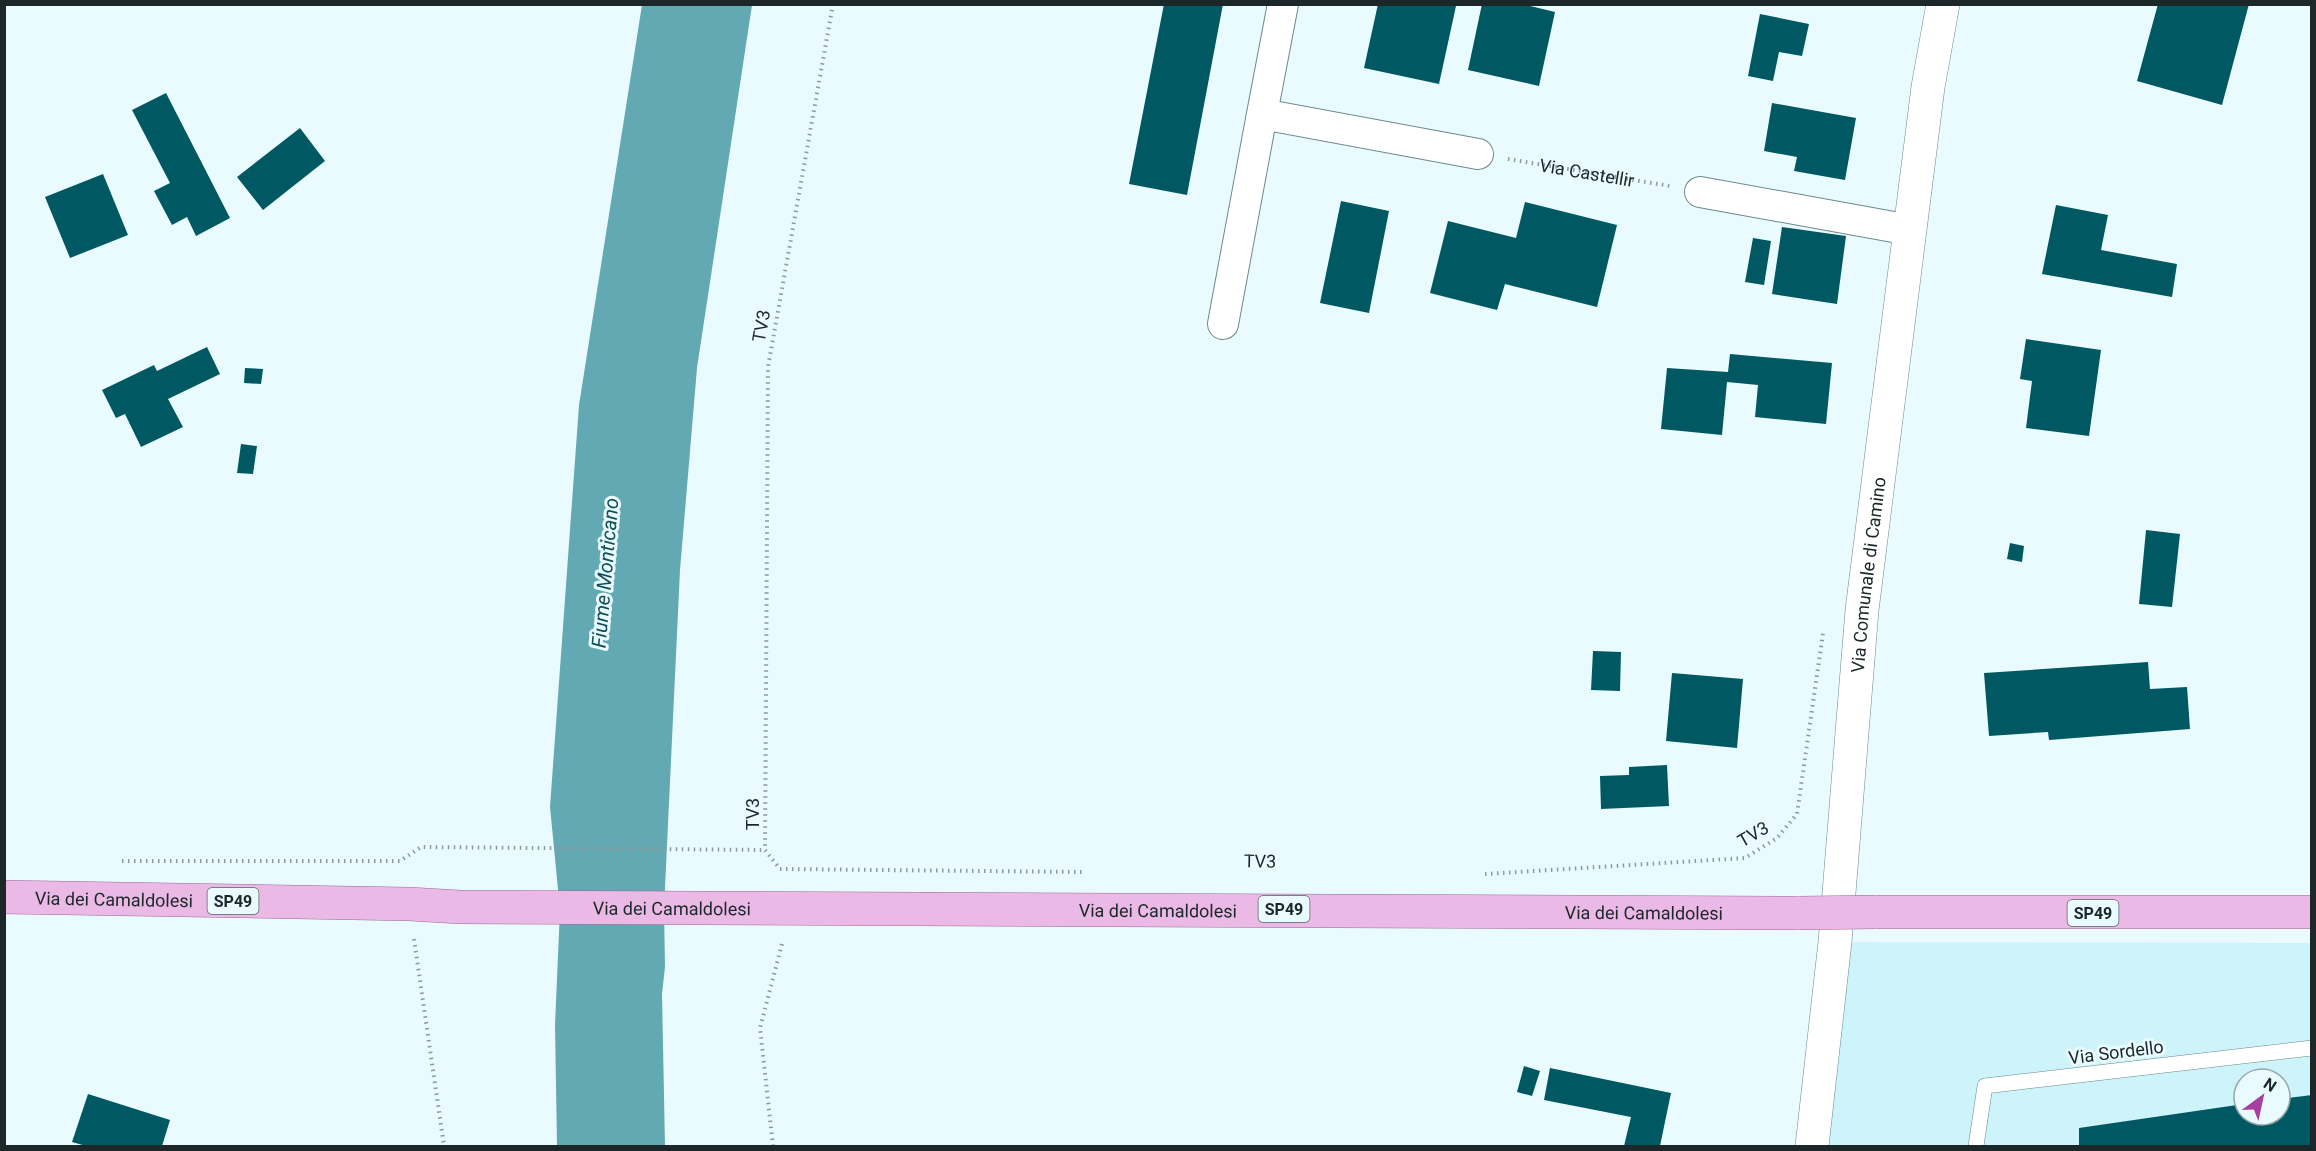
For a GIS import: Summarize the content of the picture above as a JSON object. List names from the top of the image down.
{
  "streets": {
    "main road": ["Via dei Camaldolesi", "SP49"],
    "street": ["Via Comunale di Camino"],
    "lane": ["Via Sordello"],
    "path": ["Via Castellir", "TV3"]
  },
  "crossings": [
    ["TV3", "Via Comunale di Camino"]
  ],
  "water": ["Fiume Monticano"],
  "north": "top right"
}
